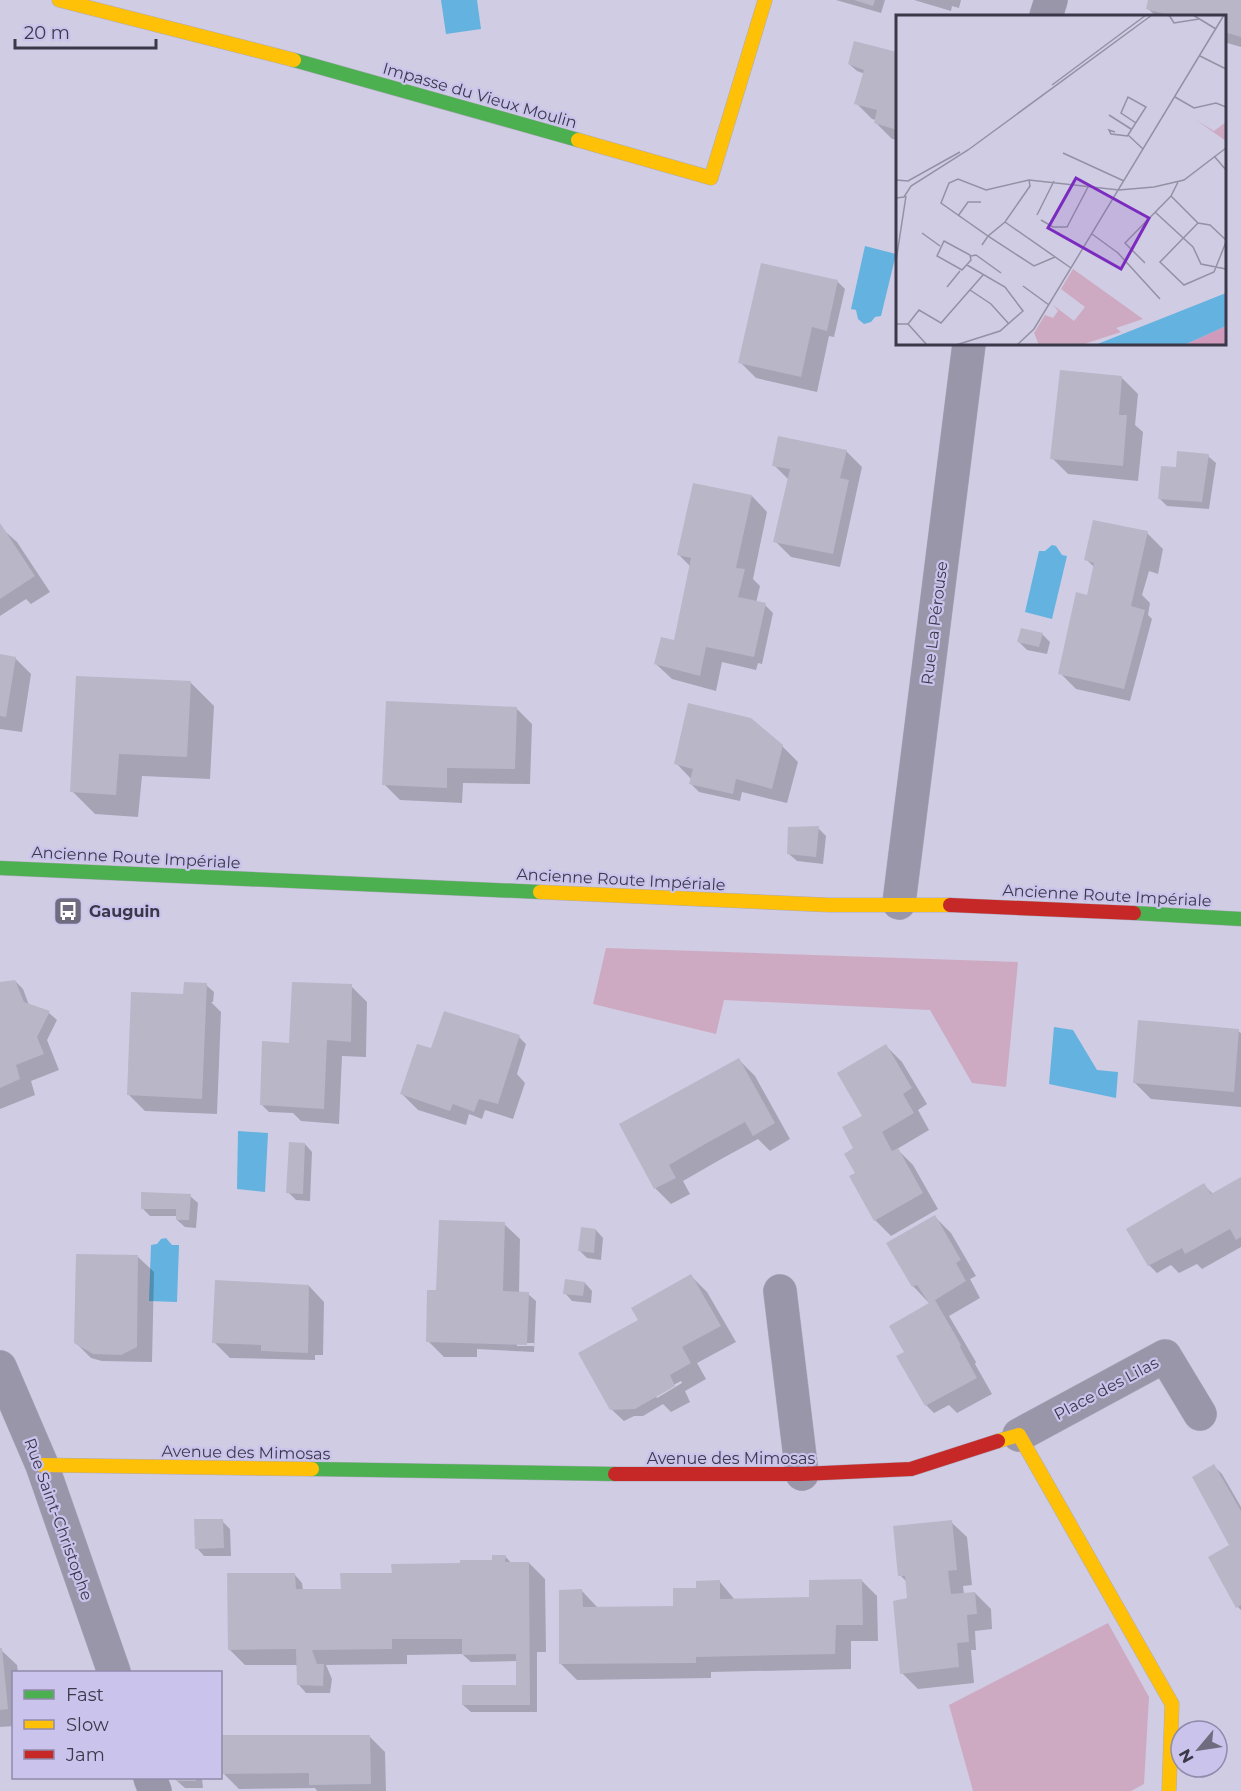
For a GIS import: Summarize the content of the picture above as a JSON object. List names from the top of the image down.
{
  "streets": {
    "street": [
      "Impasse du Vieux Moulin",
      "Rue La Pérouse",
      "Ancienne Route Impériale",
      "Place des Lilas",
      "Avenue des Mimosas",
      "Rue Saint-Christophe"
    ]
  },
  "crossings": [
    ["Rue La Pérouse", "Ancienne Route Impériale"],
    ["Place des Lilas", "Avenue des Mimosas"],
    ["Avenue des Mimosas", "Rue Saint-Christophe"]
  ],
  "places": {
    "bus stop": ["Gauguin"]
  },
  "legend": ["Fast", "Slow", "Jam"],
  "scale_bar": "20 m",
  "north": "bottom left"
}
